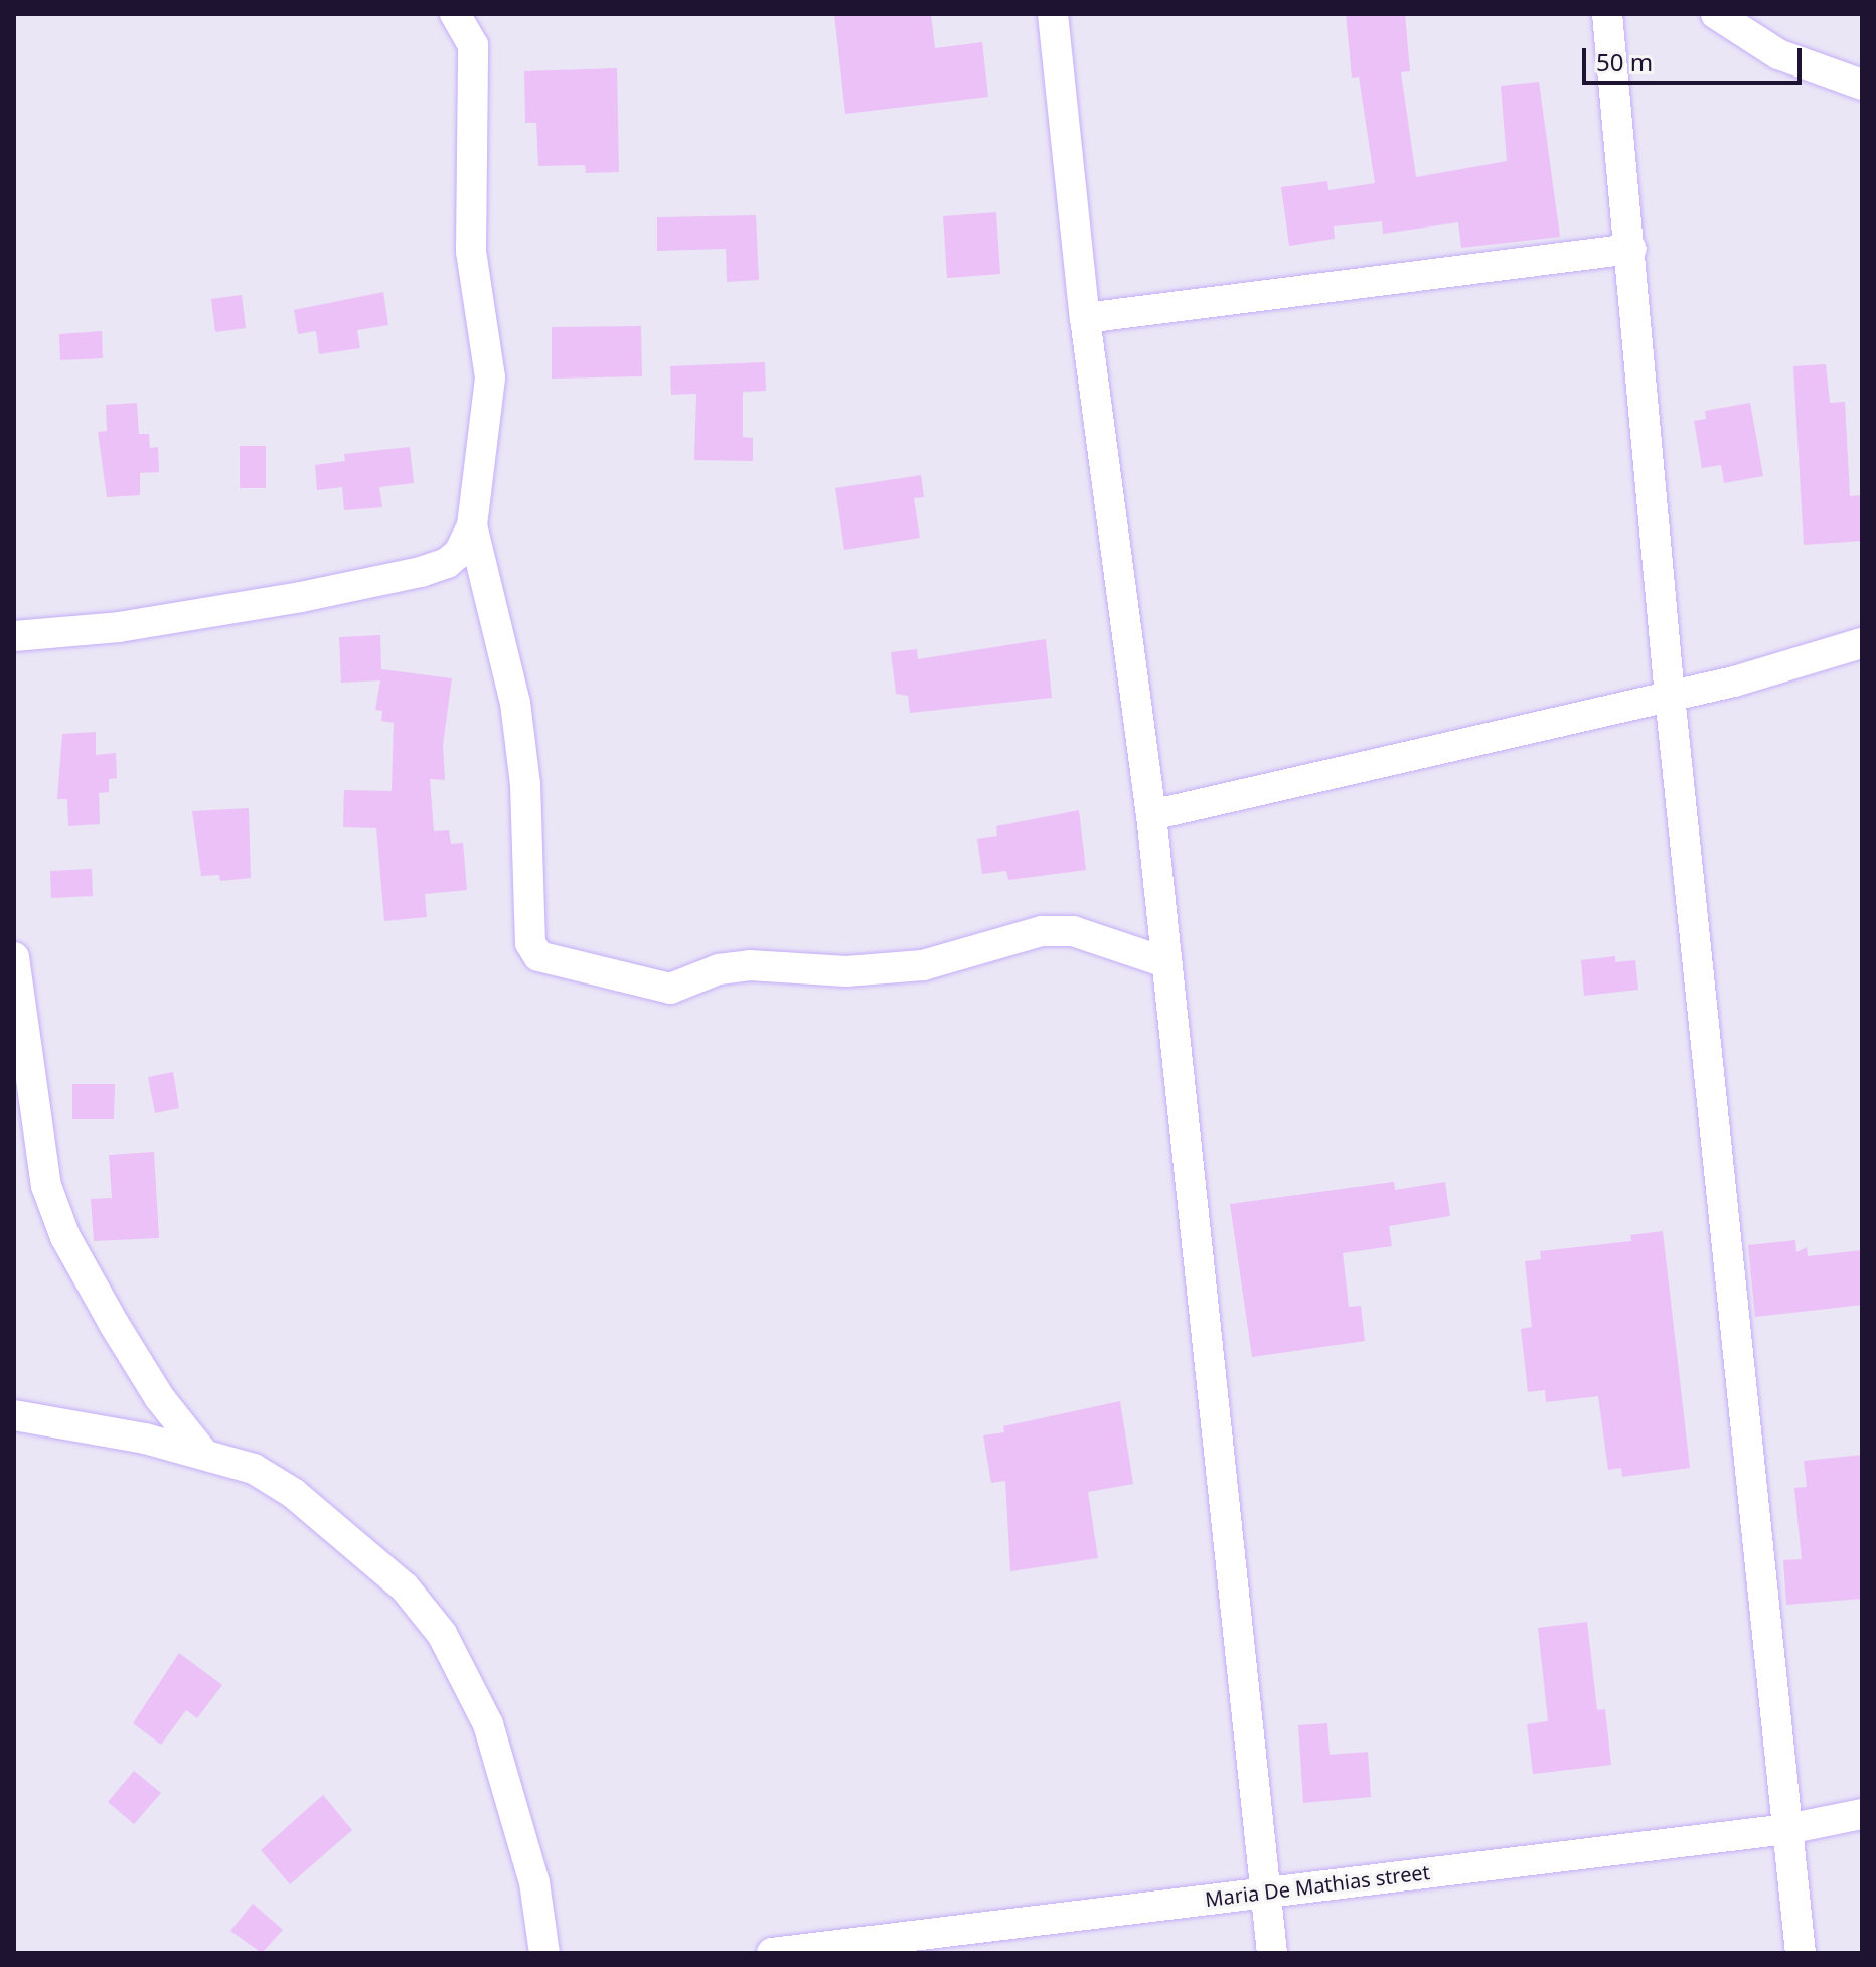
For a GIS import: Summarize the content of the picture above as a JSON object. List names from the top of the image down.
{
  "streets": {
    "street": ["Maria De Mathias street"]
  },
  "scale_bar": "50 m"
}
